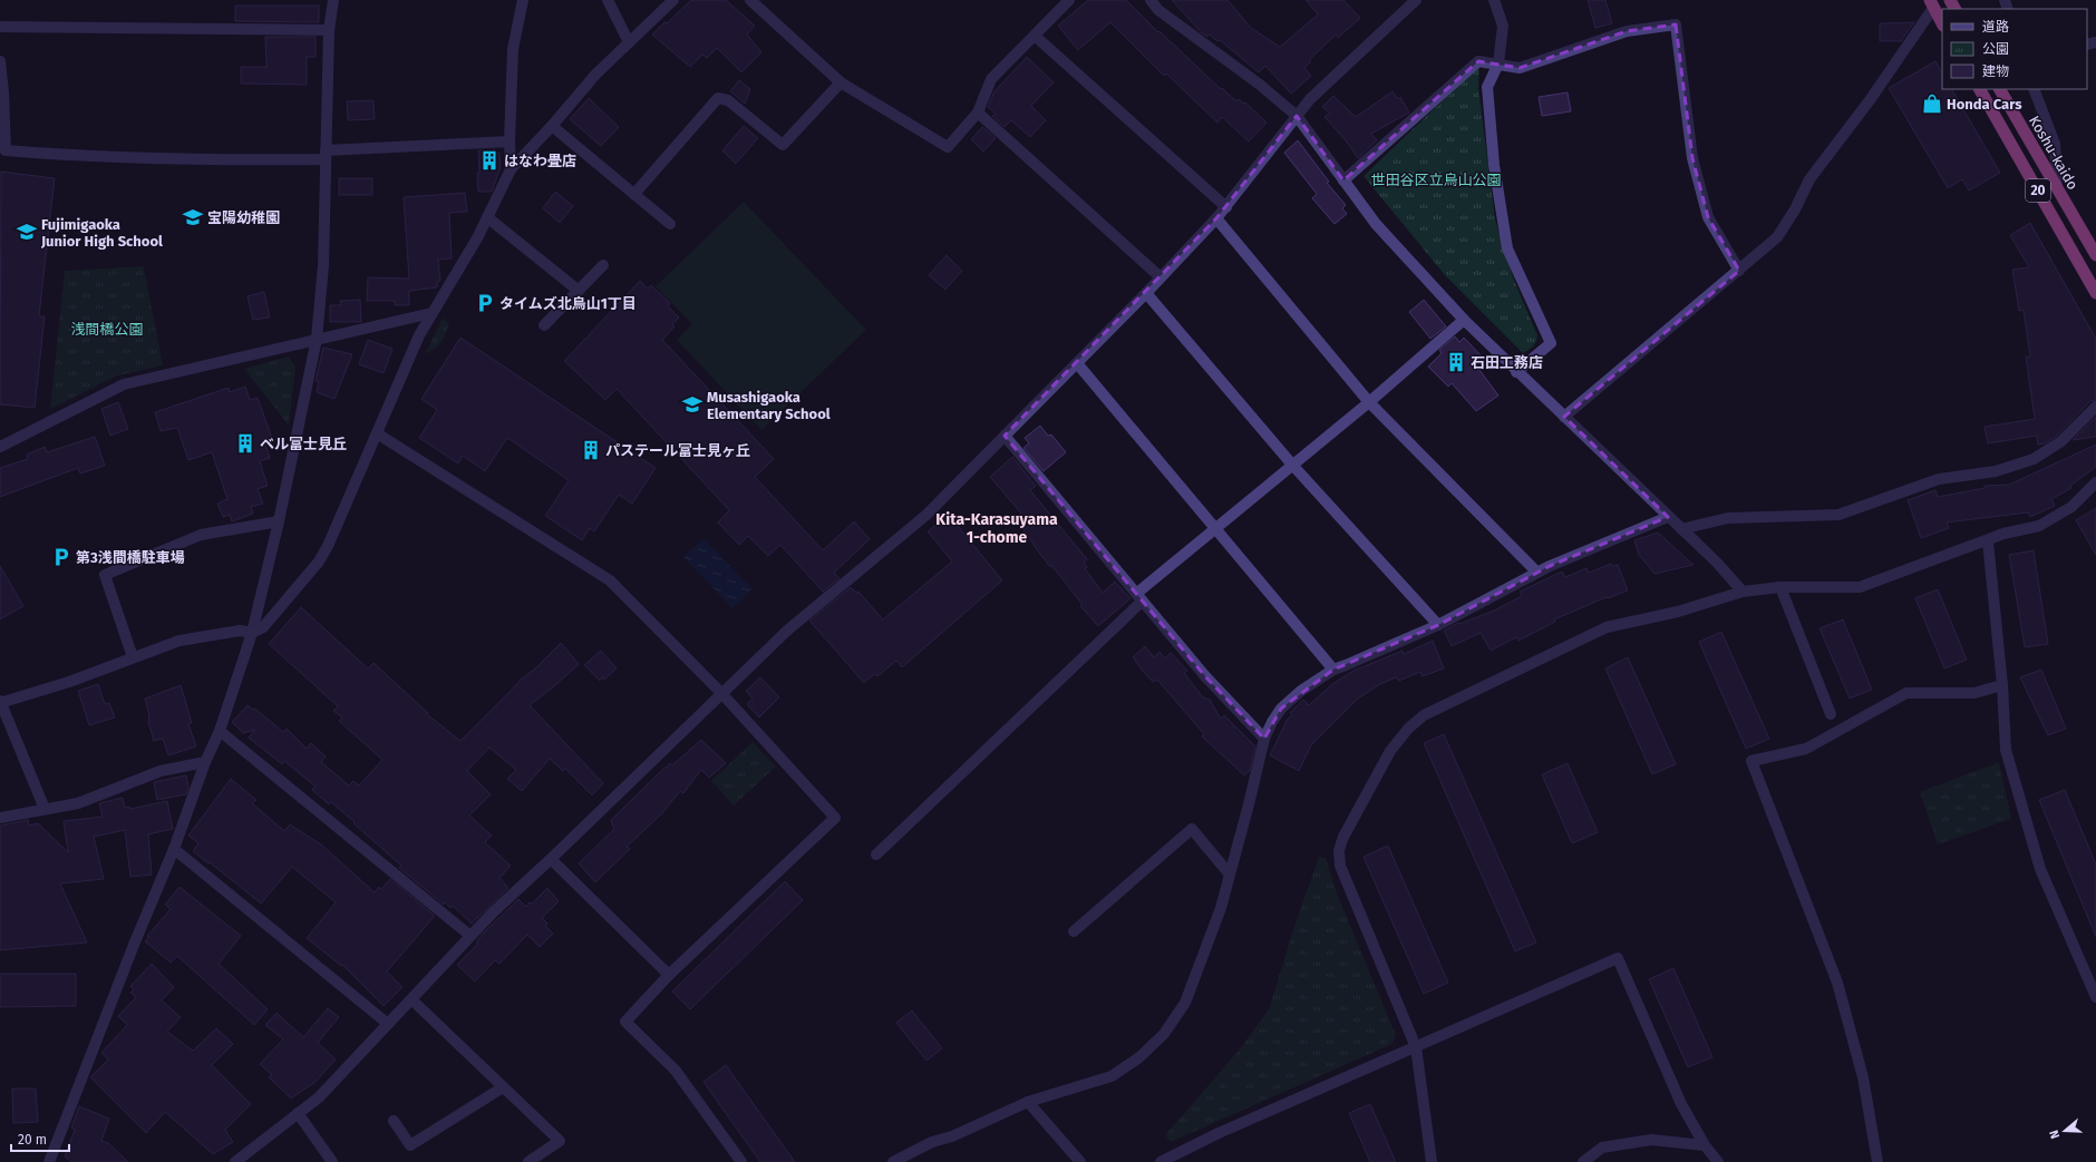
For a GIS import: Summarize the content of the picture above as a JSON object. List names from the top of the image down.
{
  "streets": {
    "highway": ["Koshu-kaido", "20"]
  },
  "districts": ["Kita-Karasuyama 1-chome"],
  "parks": ["世田谷区立烏山公園", "浅間橋公園"],
  "places": {
    "shop": ["Honda Cars"],
    "building": [
      "はなわ畳店",
      "石田工務店",
      "ベル富士見丘",
      "パステール富士見ヶ丘"
    ],
    "school or university": ["宝陽幼稚園", "Fujimigaoka Junior High School", "Musashigaoka Elementary School"],
    "parking": ["タイムズ北烏山1丁目", "第3浅間橋駐車場"]
  },
  "legend": ["道路", "公園", "建物"],
  "scale_bar": "20 m",
  "north": "left"
}
